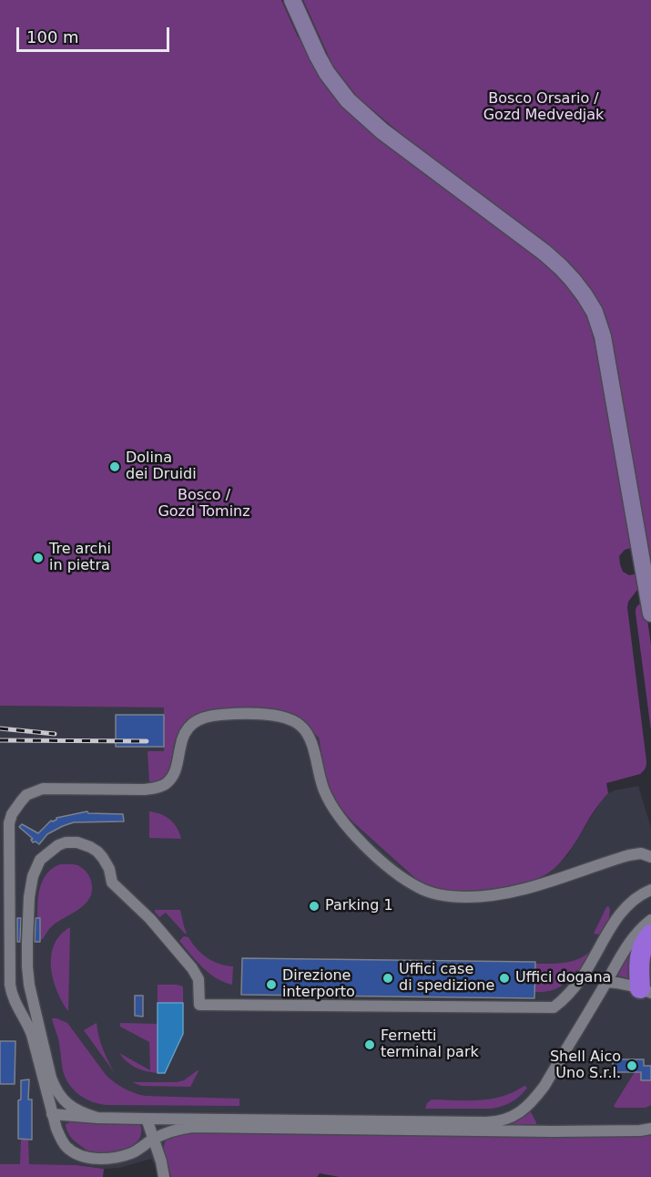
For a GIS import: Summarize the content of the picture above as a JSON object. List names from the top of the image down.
{
  "parks": ["Bosco Orsario / Gozd Medvedjak", "Bosco / Gozd Tominz"],
  "places": [
    "Dolina dei Druidi",
    "Tre archi in pietra",
    "Parking 1",
    "Uffici case di spedizione",
    "Uffici dogana",
    "Direzione interporto",
    "Fernetti terminal park",
    "Shell Aico Uno S.r.l."
  ],
  "scale_bar": "100 m"
}
